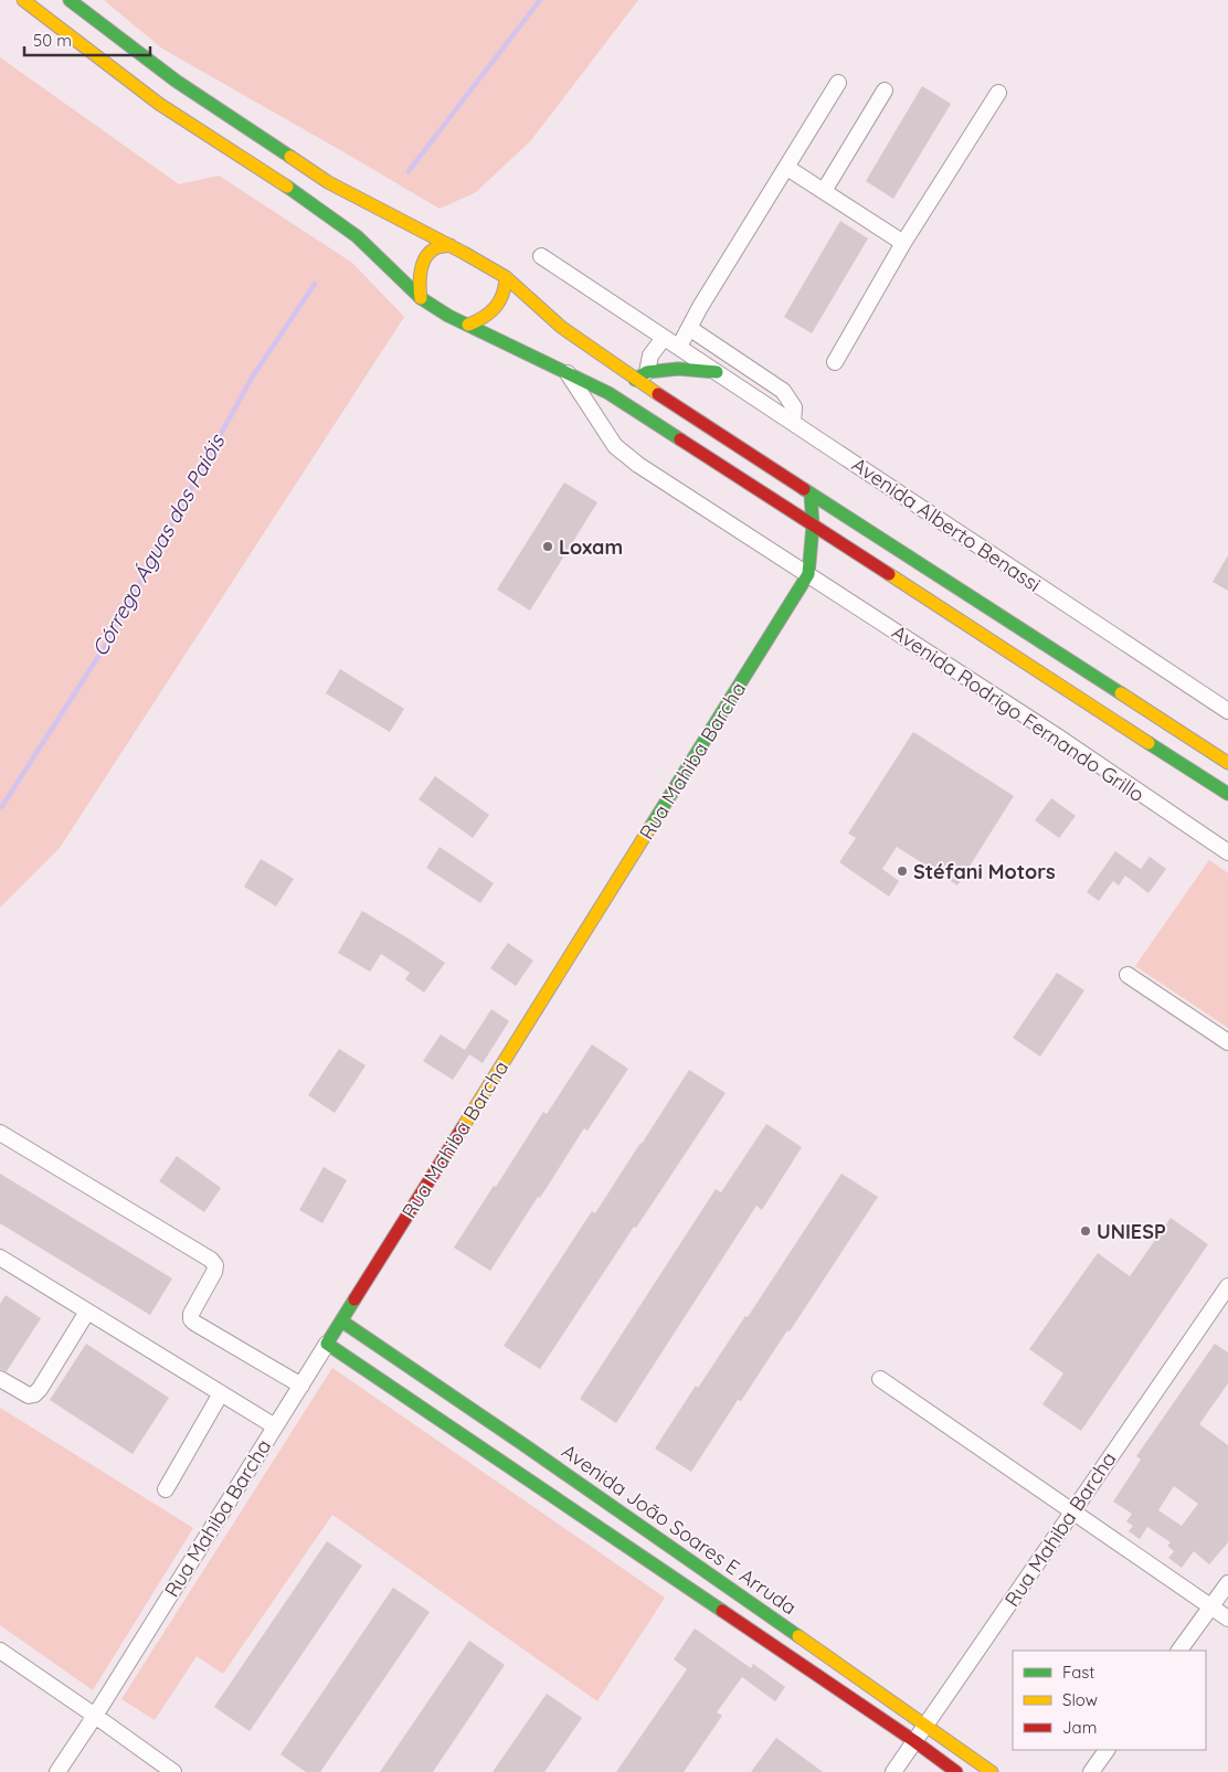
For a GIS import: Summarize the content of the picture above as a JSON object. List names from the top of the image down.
{
  "streets": {
    "main road": ["Rua Mahiba Barcha", "Avenida João Soares E Arruda"],
    "street": ["Avenida Alberto Benassi", "Avenida Rodrigo Fernando Grillo"]
  },
  "crossings": [
    ["Avenida Rodrigo Fernando Grillo", "Rua Mahiba Barcha"],
    ["Rua Mahiba Barcha", "Avenida João Soares E Arruda"]
  ],
  "water": ["Córrego Águas dos Paióis"],
  "places": ["Loxam", "Stéfani Motors", "UNIESP"],
  "legend": ["Fast", "Slow", "Jam"],
  "scale_bar": "50 m"
}
